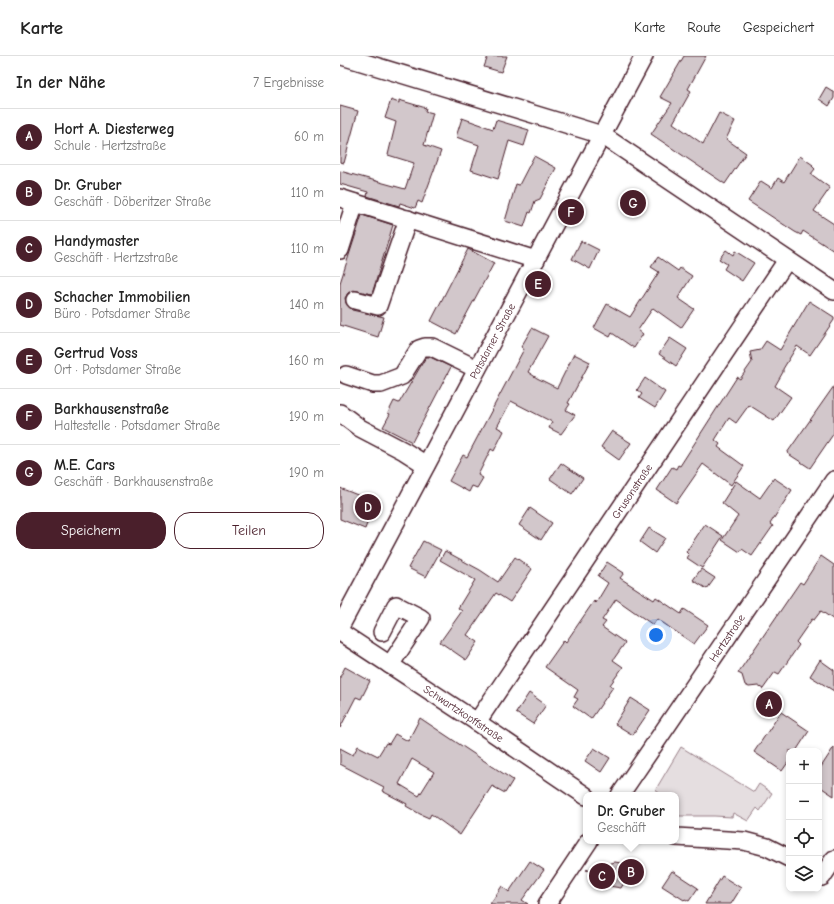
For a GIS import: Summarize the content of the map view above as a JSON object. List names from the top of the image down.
{
  "streets": {
    "street": [
      "Potsdamer Straße",
      "Grusonstraße",
      "Hertzstraße",
      "Schwartzkopffstraße"
    ]
  },
  "crossings": [
    ["Grusonstraße", "Schwartzkopffstraße"]
  ],
  "page": {
    "header": "Karte",
    "nav": ["Karte", "Route", "Gespeichert"],
    "heading": ["In der Nähe", "7 Ergebnisse"],
    "list": [
      {
        "mark": "A",
        "name": "Hort A. Diesterweg",
        "note": "Schule · Hertzstraße",
        "value": "60 m"
      },
      {
        "mark": "B",
        "name": "Dr. Gruber",
        "note": "Geschäft · Döberitzer Straße",
        "value": "110 m"
      },
      {
        "mark": "C",
        "name": "Handymaster",
        "note": "Geschäft · Hertzstraße",
        "value": "110 m"
      },
      {
        "mark": "D",
        "name": "Schacher Immobilien",
        "note": "Büro · Potsdamer Straße",
        "value": "140 m"
      },
      {
        "mark": "E",
        "name": "Gertrud Voss",
        "note": "Ort · Potsdamer Straße",
        "value": "160 m"
      },
      {
        "mark": "F",
        "name": "Barkhausenstraße",
        "note": "Haltestelle · Potsdamer Straße",
        "value": "190 m"
      },
      {
        "mark": "G",
        "name": "M.E. Cars",
        "note": "Geschäft · Barkhausenstraße",
        "value": "190 m"
      }
    ],
    "pins": [
      "G",
      "F",
      "E",
      "D",
      "A",
      "B",
      "C"
    ],
    "buttons": ["Speichern", "Teilen"],
    "map_buttons": ["+", "−"],
    "popup": ["Dr. Gruber", "Geschäft"]
  }
}
